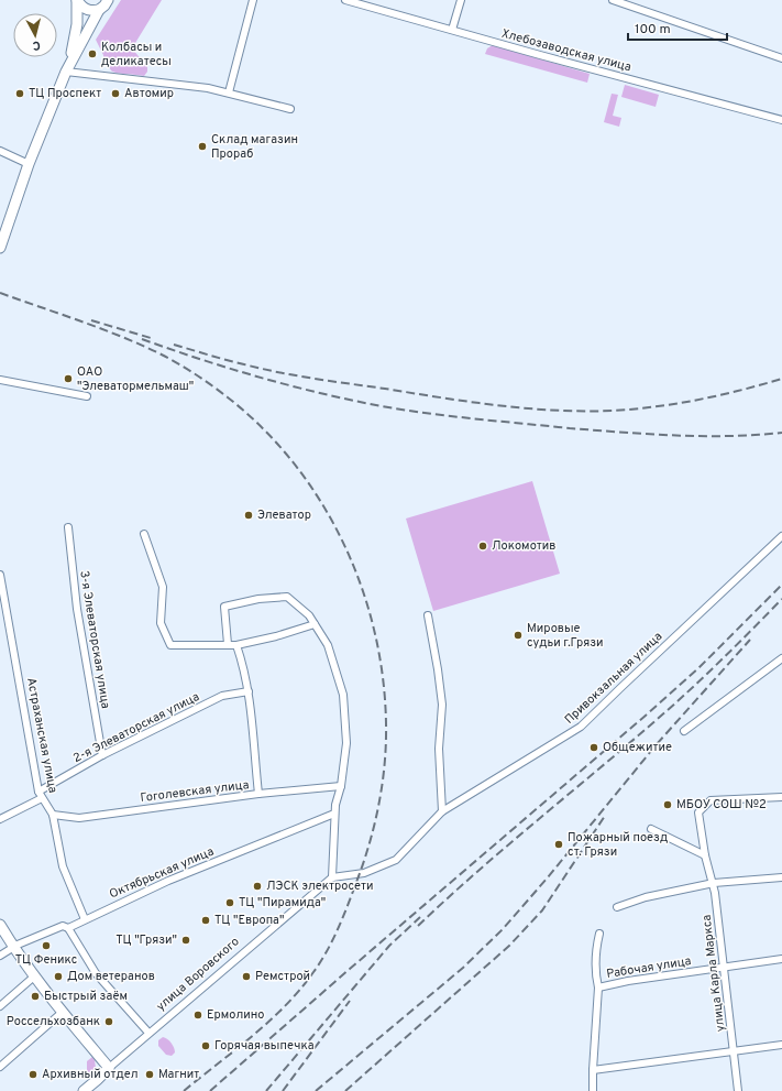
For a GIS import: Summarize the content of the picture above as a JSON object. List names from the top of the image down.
{
  "streets": {
    "street": [
      "Хлебозаводская улица",
      "3-я Элеваторская улица",
      "Привокзальная улица",
      "2-я Элеваторская улица",
      "Астраханская улица",
      "Гоголевская улица",
      "Октябрьская улица",
      "Рабочая улица",
      "улица Карла Маркса",
      "улица Воровского"
    ]
  },
  "crossings": [
    ["3-я Элеваторская улица", "2-я Элеваторская улица"],
    ["Привокзальная улица", "улица Воровского"],
    ["2-я Элеваторская улица", "Астраханская улица"],
    ["Астраханская улица", "Гоголевская улица"],
    ["Астраханская улица", "Октябрьская улица"],
    ["Рабочая улица", "улица Карла Маркса"]
  ],
  "places": [
    "Колбасы и деликатесы",
    "ТЦ Проспект",
    "Автомир",
    "Склад магазин Прораб",
    "ОАО \"Элеватормельмаш\"",
    "Элеватор",
    "Локомотив",
    "Мировые судьи г.Грязи",
    "Общежитие",
    "МБОУ СОШ №2",
    "Пожарный поезд ст. Грязи",
    "ЛЭСК электросети",
    "ТЦ \"Пирамида\"",
    "ТЦ \"Европа\"",
    "ТЦ \"Грязи\"",
    "ТЦ Феникс",
    "Дом ветеранов",
    "Ремстрой",
    "Быстрый заём",
    "Ермолино",
    "Россельхозбанк",
    "Горячая выпечка",
    "Архивный отдел",
    "Магнит"
  ],
  "scale_bar": "100 m",
  "north": "bottom"
}
